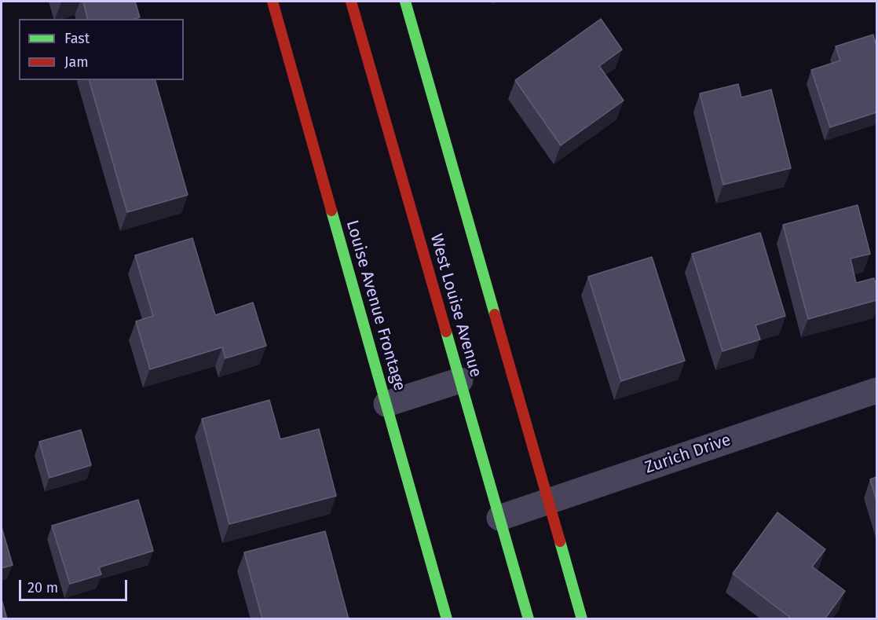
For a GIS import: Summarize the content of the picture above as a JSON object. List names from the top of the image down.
{
  "streets": {
    "main road": ["Louise Avenue Frontage", "West Louise Avenue"],
    "street": ["Zurich Drive"]
  },
  "crossings": [
    ["West Louise Avenue", "Zurich Drive"]
  ],
  "legend": ["Fast", "Jam"],
  "scale_bar": "20 m"
}
